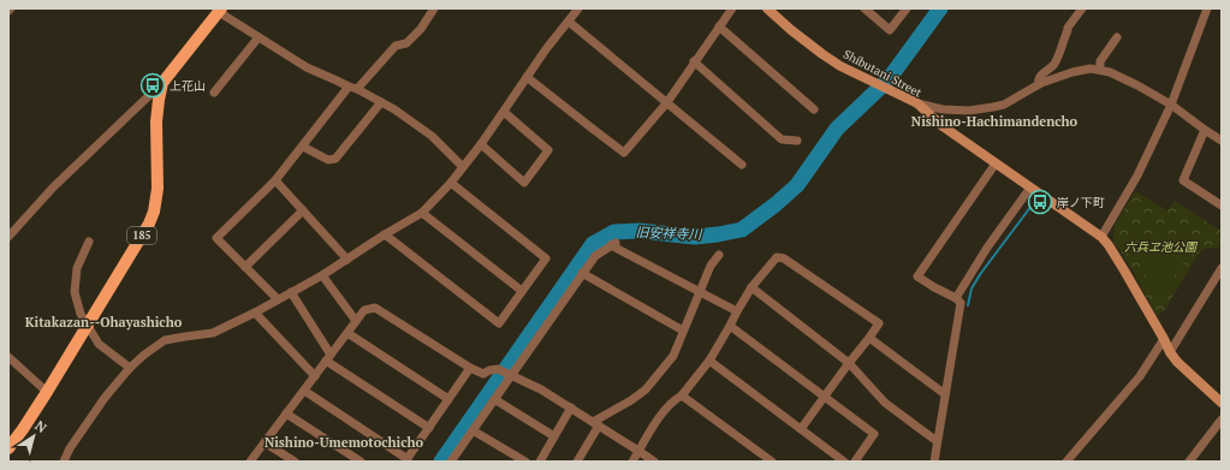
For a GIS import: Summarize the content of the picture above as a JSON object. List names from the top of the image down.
{
  "streets": {
    "main road": ["Shibutani Street", "185"]
  },
  "districts": ["Nishino-Hachimandencho", "Kitakazan--Ohayashicho", "Nishino-Umemotochicho"],
  "water": ["旧安祥寺川"],
  "parks": ["六兵ヱ池公園"],
  "places": {
    "bus stop": ["上花山", "岸ノ下町"]
  },
  "north": "top right"
}
